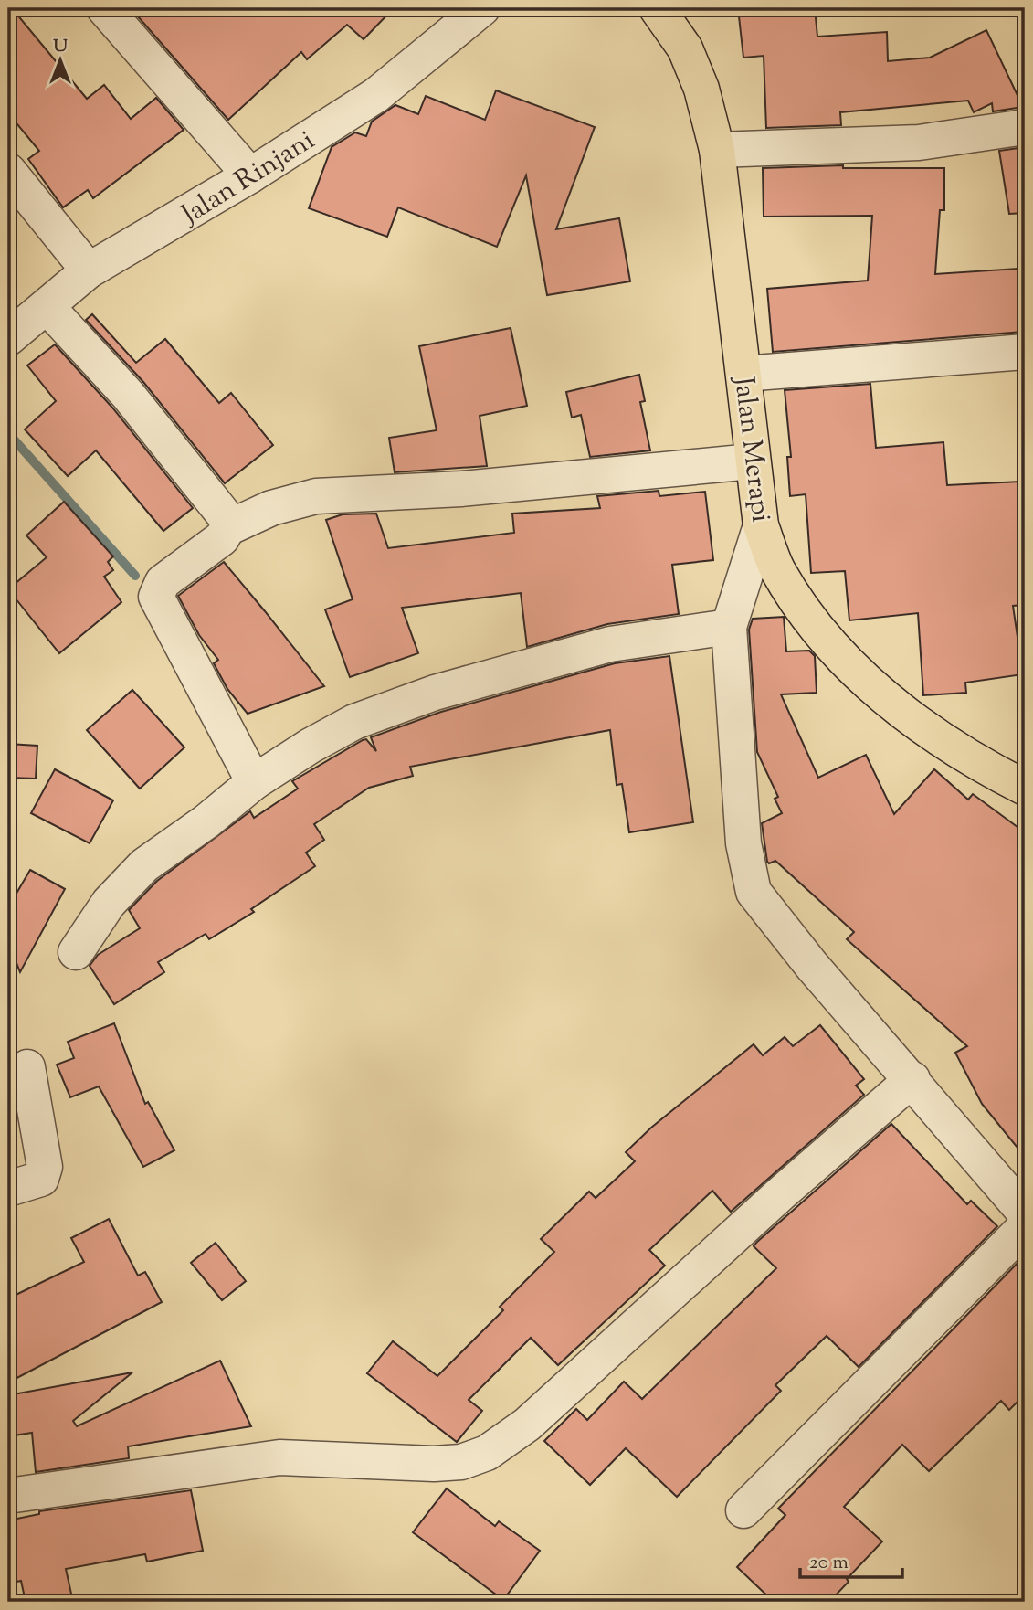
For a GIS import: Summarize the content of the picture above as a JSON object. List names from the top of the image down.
{
  "streets": {
    "main road": ["Jalan Merapi"],
    "street": ["Jalan Rinjani"]
  },
  "scale_bar": "20 m",
  "north": "top"
}
